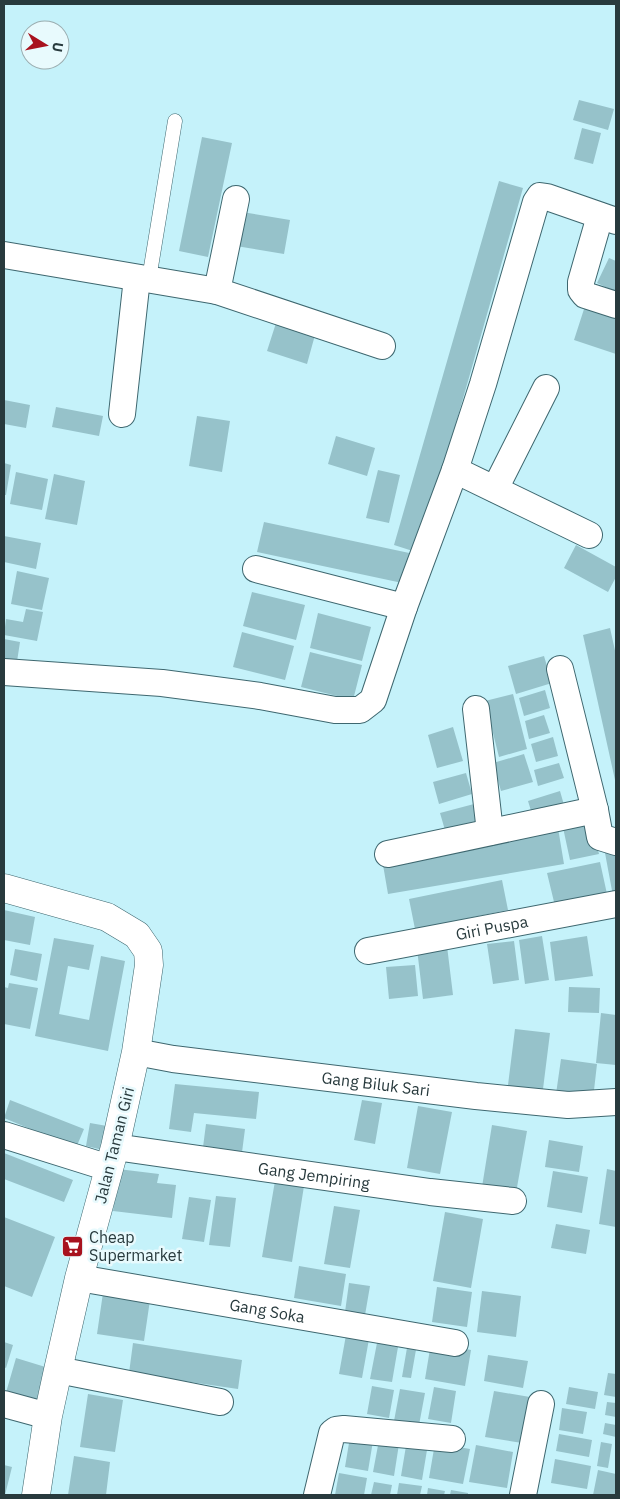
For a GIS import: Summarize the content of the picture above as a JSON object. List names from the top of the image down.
{
  "streets": {
    "street": [
      "Giri Puspa",
      "Gang Biluk Sari",
      "Jalan Taman Giri",
      "Gang Jempiring",
      "Gang Soka"
    ]
  },
  "crossings": [
    ["Gang Biluk Sari", "Jalan Taman Giri"],
    ["Jalan Taman Giri", "Gang Jempiring"],
    ["Jalan Taman Giri", "Gang Soka"]
  ],
  "places": {
    "supermarket": ["Cheap Supermarket"]
  },
  "north": "right"
}
